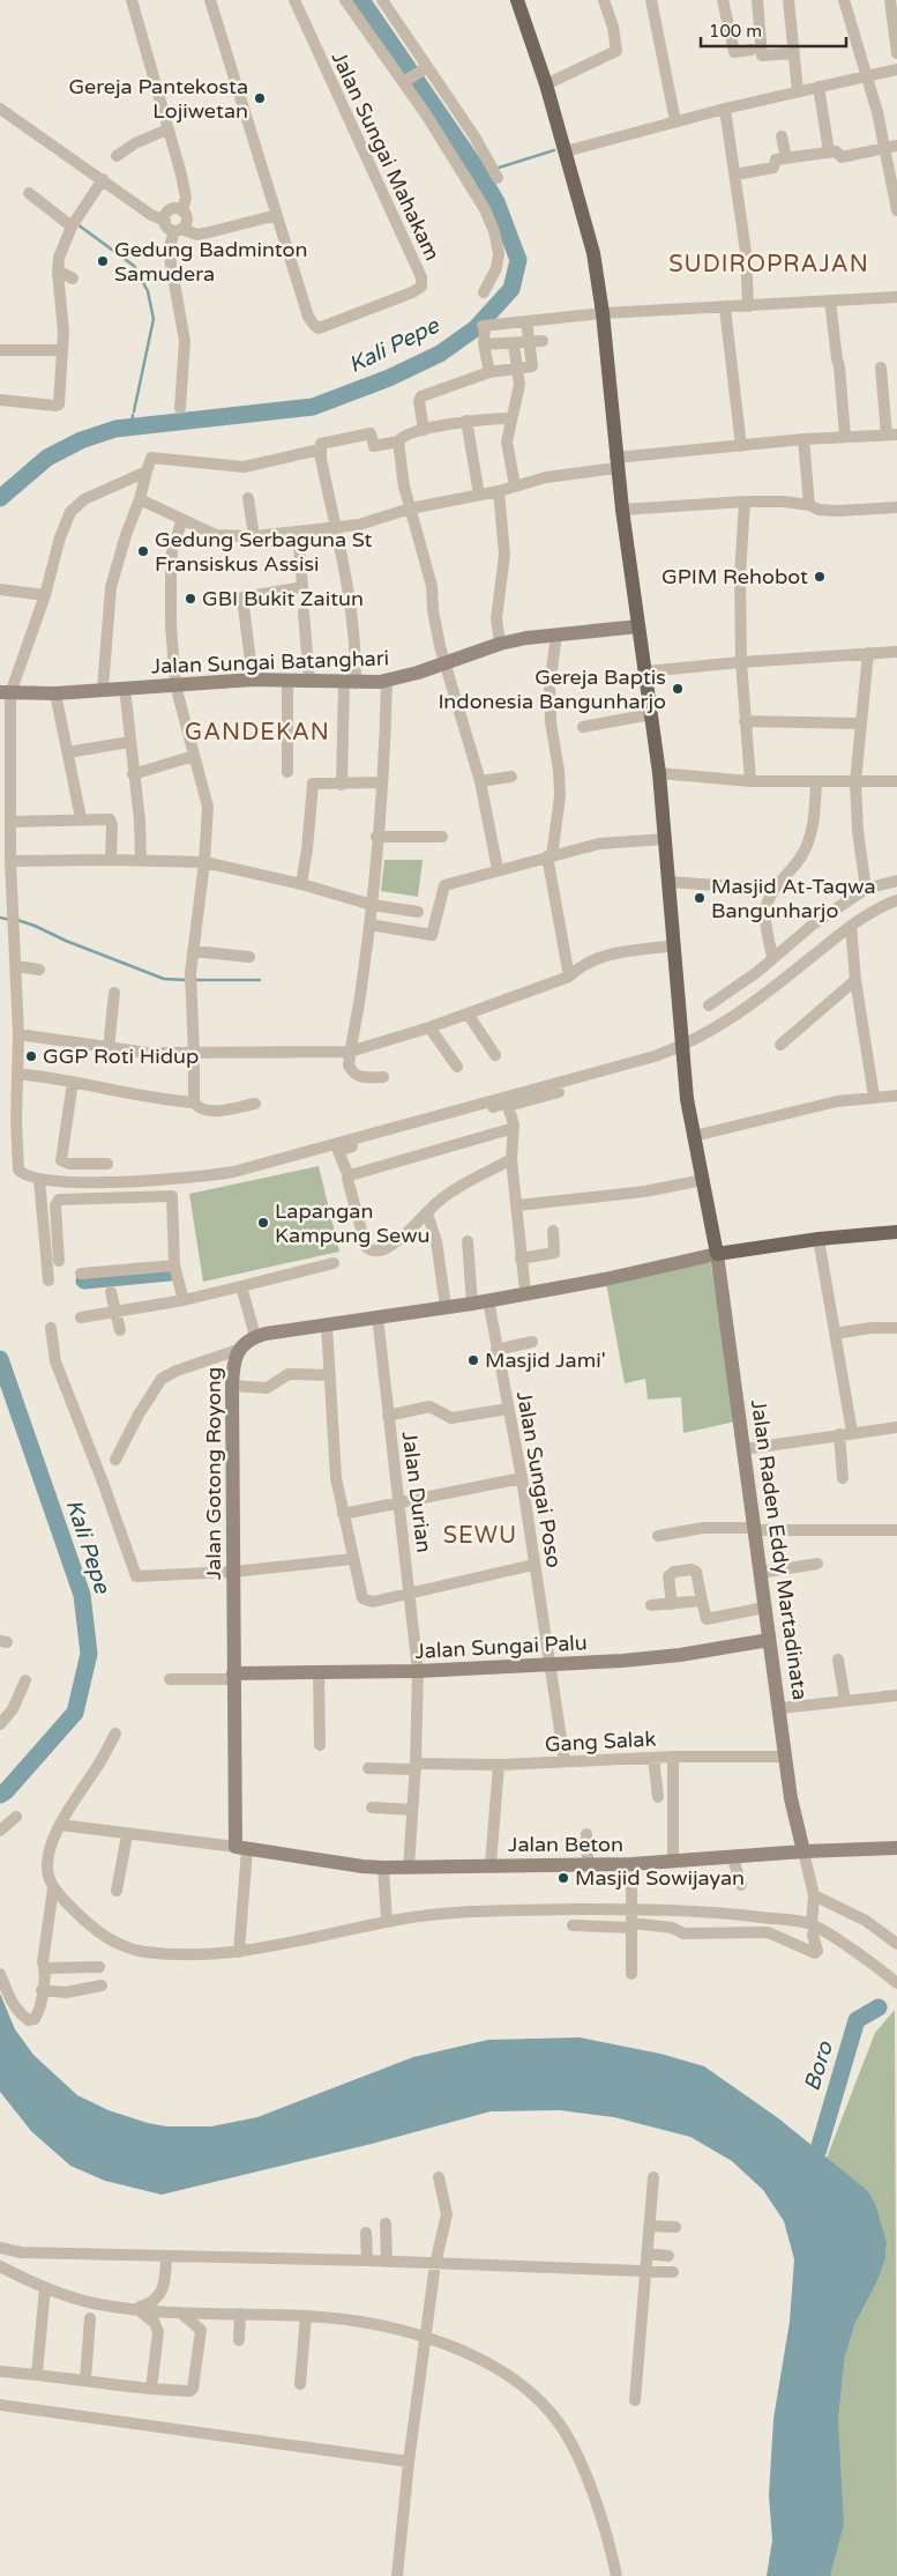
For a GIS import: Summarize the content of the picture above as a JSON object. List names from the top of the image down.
{
  "streets": {
    "main road": [
      "Jalan Sungai Batanghari",
      "Jalan Gotong Royong",
      "Jalan Raden Eddy Martadinata",
      "Jalan Sungai Palu",
      "Jalan Beton"
    ],
    "street": [
      "Jalan Sungai Mahakam",
      "Jalan Sungai Poso",
      "Jalan Durian",
      "Gang Salak"
    ]
  },
  "crossings": [
    ["Jalan Gotong Royong", "Jalan Sungai Palu"],
    ["Jalan Gotong Royong", "Jalan Beton"],
    ["Jalan Sungai Poso", "Jalan Sungai Palu"],
    ["Jalan Sungai Poso", "Gang Salak"],
    ["Jalan Durian", "Jalan Sungai Palu"],
    ["Jalan Durian", "Gang Salak"],
    ["Jalan Durian", "Jalan Beton"],
    ["Jalan Raden Eddy Martadinata", "Jalan Sungai Palu"],
    ["Jalan Raden Eddy Martadinata", "Gang Salak"],
    ["Jalan Raden Eddy Martadinata", "Jalan Beton"]
  ],
  "districts": ["SUDIROPRAJAN", "GANDEKAN", "SEWU"],
  "water": ["Kali Pepe", "Boro"],
  "places": [
    "Gereja Pantekosta Lojiwetan",
    "Gedung Badminton Samudera",
    "Gedung Serbaguna St Fransiskus Assisi",
    "GPIM Rehobot",
    "GBI Bukit Zaitun",
    "Gereja Baptis Indonesia Bangunharjo",
    "Masjid At-Taqwa Bangunharjo",
    "GGP Roti Hidup",
    "Lapangan Kampung Sewu",
    "Masjid Jami'",
    "Masjid Sowijayan"
  ],
  "scale_bar": "100 m"
}
